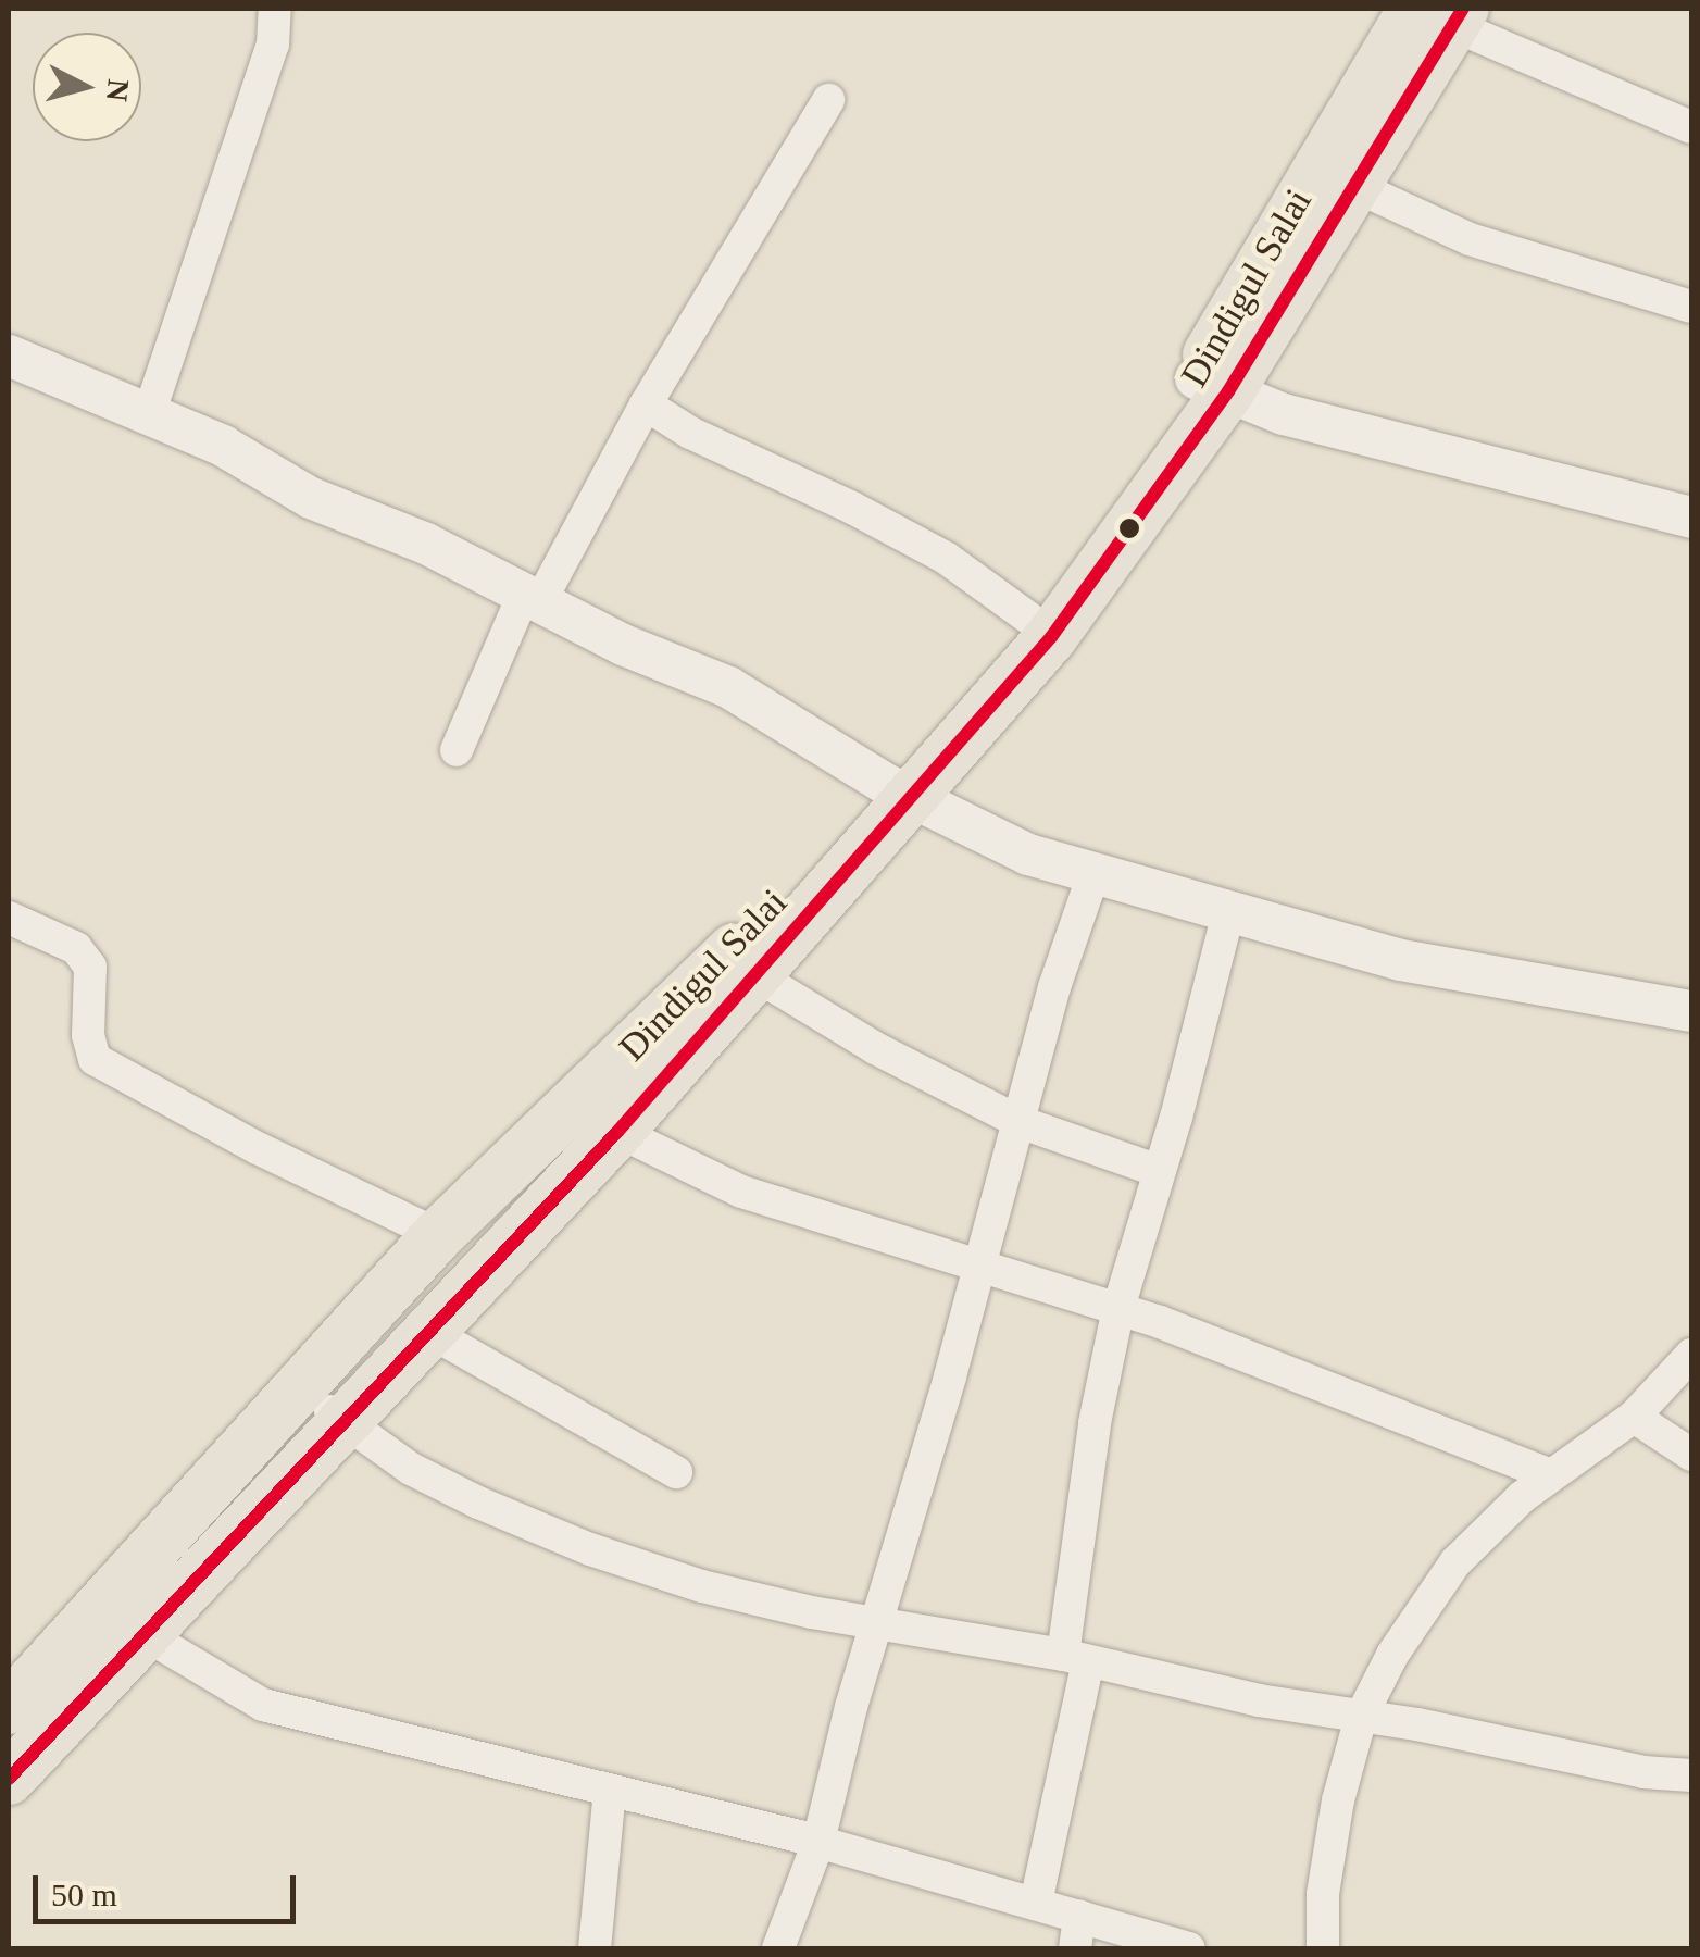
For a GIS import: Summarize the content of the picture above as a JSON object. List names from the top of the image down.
{
  "streets": {
    "main road": ["Dindigul Salai"]
  },
  "scale_bar": "50 m",
  "north": "right"
}
